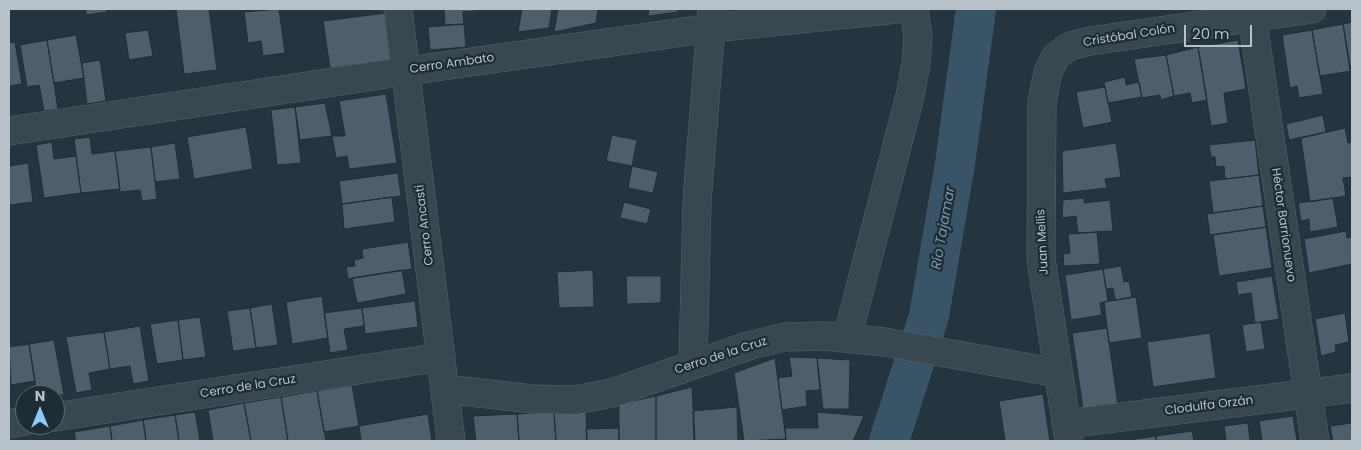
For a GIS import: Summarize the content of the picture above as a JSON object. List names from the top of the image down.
{
  "streets": {
    "street": [
      "Cristóbal Colón",
      "Cerro Ambato",
      "Cerro Ancasti",
      "Héctor Barrionuevo",
      "Juan Mellis",
      "Cerro de la Cruz",
      "Clodulfa Orzán"
    ]
  },
  "crossings": [
    ["Cristóbal Colón", "Héctor Barrionuevo"],
    ["Cristóbal Colón", "Juan Mellis"],
    ["Cerro Ambato", "Cerro Ancasti"],
    ["Cerro Ancasti", "Cerro de la Cruz"],
    ["Héctor Barrionuevo", "Clodulfa Orzán"],
    ["Juan Mellis", "Cerro de la Cruz"],
    ["Juan Mellis", "Clodulfa Orzán"]
  ],
  "water": ["Río Tajamar"],
  "scale_bar": "20 m",
  "north": "top"
}
